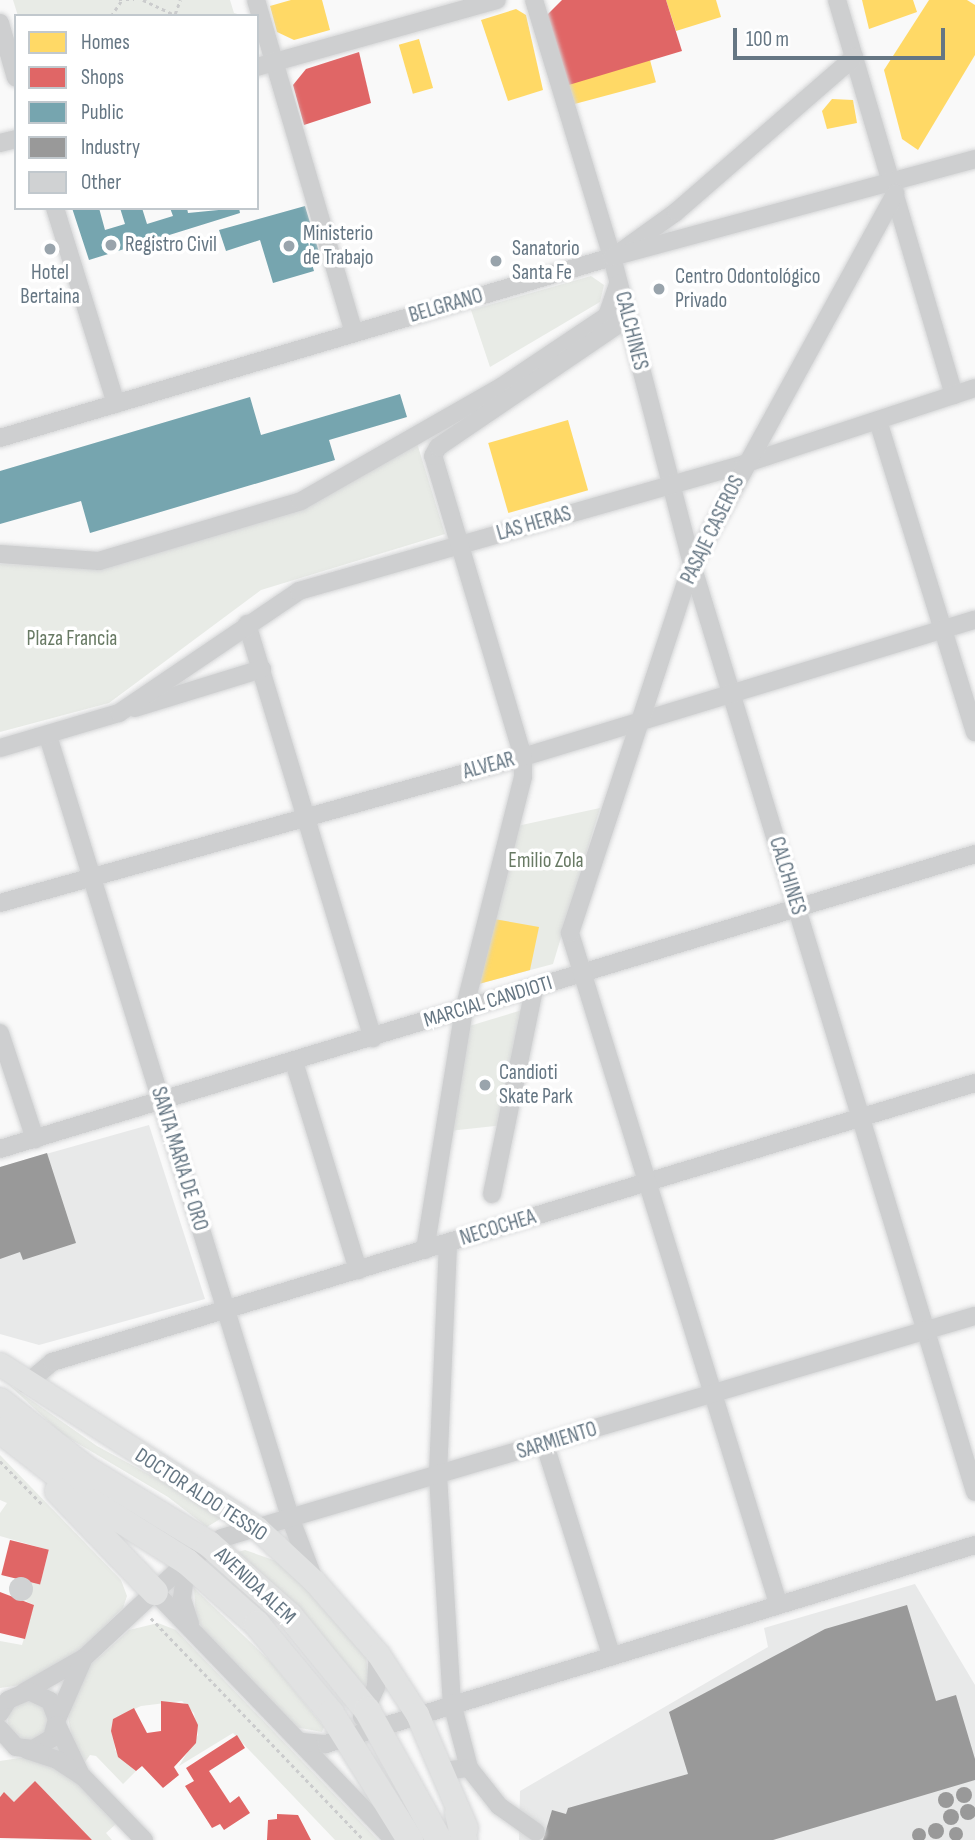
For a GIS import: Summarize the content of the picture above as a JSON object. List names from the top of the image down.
{
  "streets": {
    "highway": ["AVENIDA ALEM"],
    "main road": ["DOCTOR ALDO TESSIO"],
    "street": [
      "BELGRANO",
      "CALCHINES",
      "LAS HERAS",
      "PASAJE CASEROS",
      "ALVEAR",
      "MARCIAL CANDIOTI",
      "SANTA MARIA DE ORO",
      "NECOCHEA",
      "SARMIENTO"
    ]
  },
  "crossings": [
    ["BELGRANO", "CALCHINES"],
    ["BELGRANO", "PASAJE CASEROS"],
    ["CALCHINES", "LAS HERAS"],
    ["CALCHINES", "PASAJE CASEROS"],
    ["CALCHINES", "ALVEAR"],
    ["CALCHINES", "MARCIAL CANDIOTI"],
    ["CALCHINES", "NECOCHEA"],
    ["CALCHINES", "SARMIENTO"],
    ["LAS HERAS", "PASAJE CASEROS"],
    ["LAS HERAS", "SANTA MARIA DE ORO"],
    ["PASAJE CASEROS", "ALVEAR"],
    ["PASAJE CASEROS", "MARCIAL CANDIOTI"],
    ["PASAJE CASEROS", "NECOCHEA"],
    ["PASAJE CASEROS", "SARMIENTO"],
    ["ALVEAR", "SANTA MARIA DE ORO"],
    ["MARCIAL CANDIOTI", "SANTA MARIA DE ORO"],
    ["SANTA MARIA DE ORO", "NECOCHEA"],
    ["SANTA MARIA DE ORO", "SARMIENTO"],
    ["SANTA MARIA DE ORO", "DOCTOR ALDO TESSIO"],
    ["NECOCHEA", "DOCTOR ALDO TESSIO"],
    ["SARMIENTO", "DOCTOR ALDO TESSIO"],
    ["SARMIENTO", "AVENIDA ALEM"]
  ],
  "parks": ["Plaza Francia", "Emilio Zola"],
  "places": [
    "Registro Civil",
    "Ministerio de Trabajo",
    "Hotel Bertaina",
    "Sanatorio Santa Fe",
    "Centro Odontológico Privado",
    "Candioti Skate Park"
  ],
  "legend": [
    "Homes",
    "Shops",
    "Public",
    "Industry",
    "Other"
  ],
  "scale_bar": "100 m"
}
